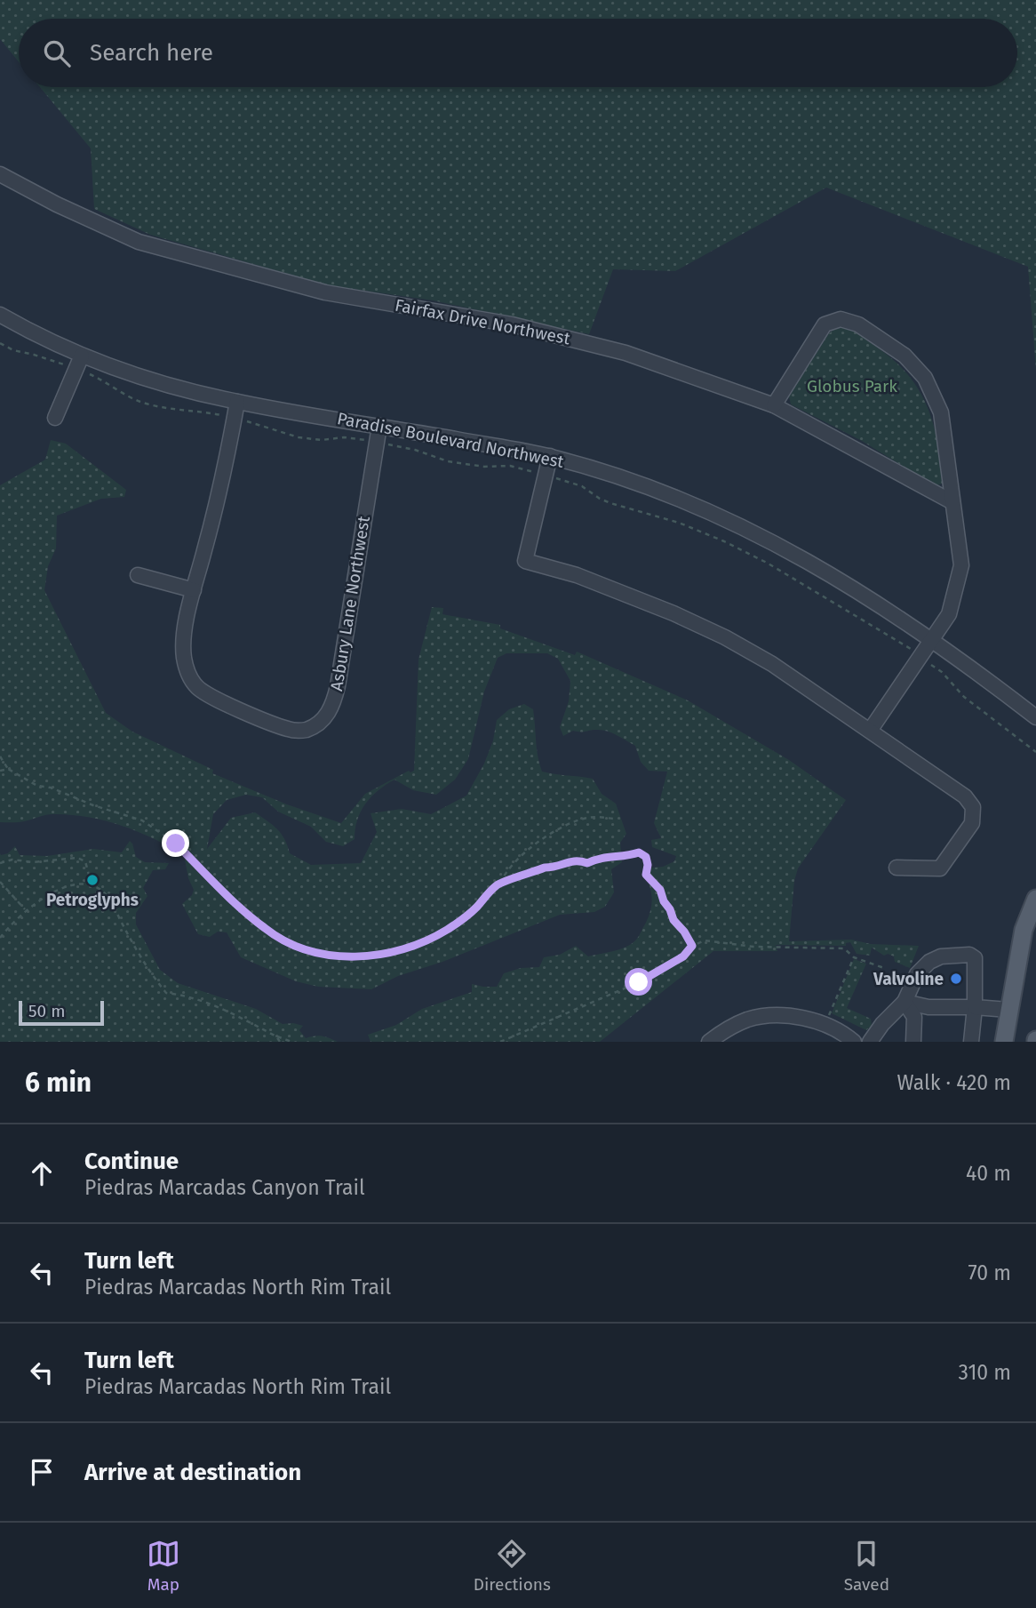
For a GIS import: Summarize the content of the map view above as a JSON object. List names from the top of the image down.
{
  "streets": {
    "street": ["Fairfax Drive Northwest", "Paradise Boulevard Northwest", "Asbury Lane Northwest"]
  },
  "crossings": [
    ["Paradise Boulevard Northwest", "Asbury Lane Northwest"]
  ],
  "parks": ["Globus Park"],
  "places": ["Petroglyphs", "Valvoline"],
  "scale_bar": "50 m",
  "page": {
    "search": "Search here",
    "scale": "50 m",
    "heading": ["6 min", "Walk · 420 m"],
    "list": [
      ["Continue", "Piedras Marcadas Canyon Trail", "40 m"],
      ["Turn left", "Piedras Marcadas North Rim Trail", "70 m"],
      ["Turn left", "Piedras Marcadas North Rim Trail", "310 m"],
      "Arrive at destination"
    ],
    "nav": ["Map", "Directions", "Saved"]
  }
}
